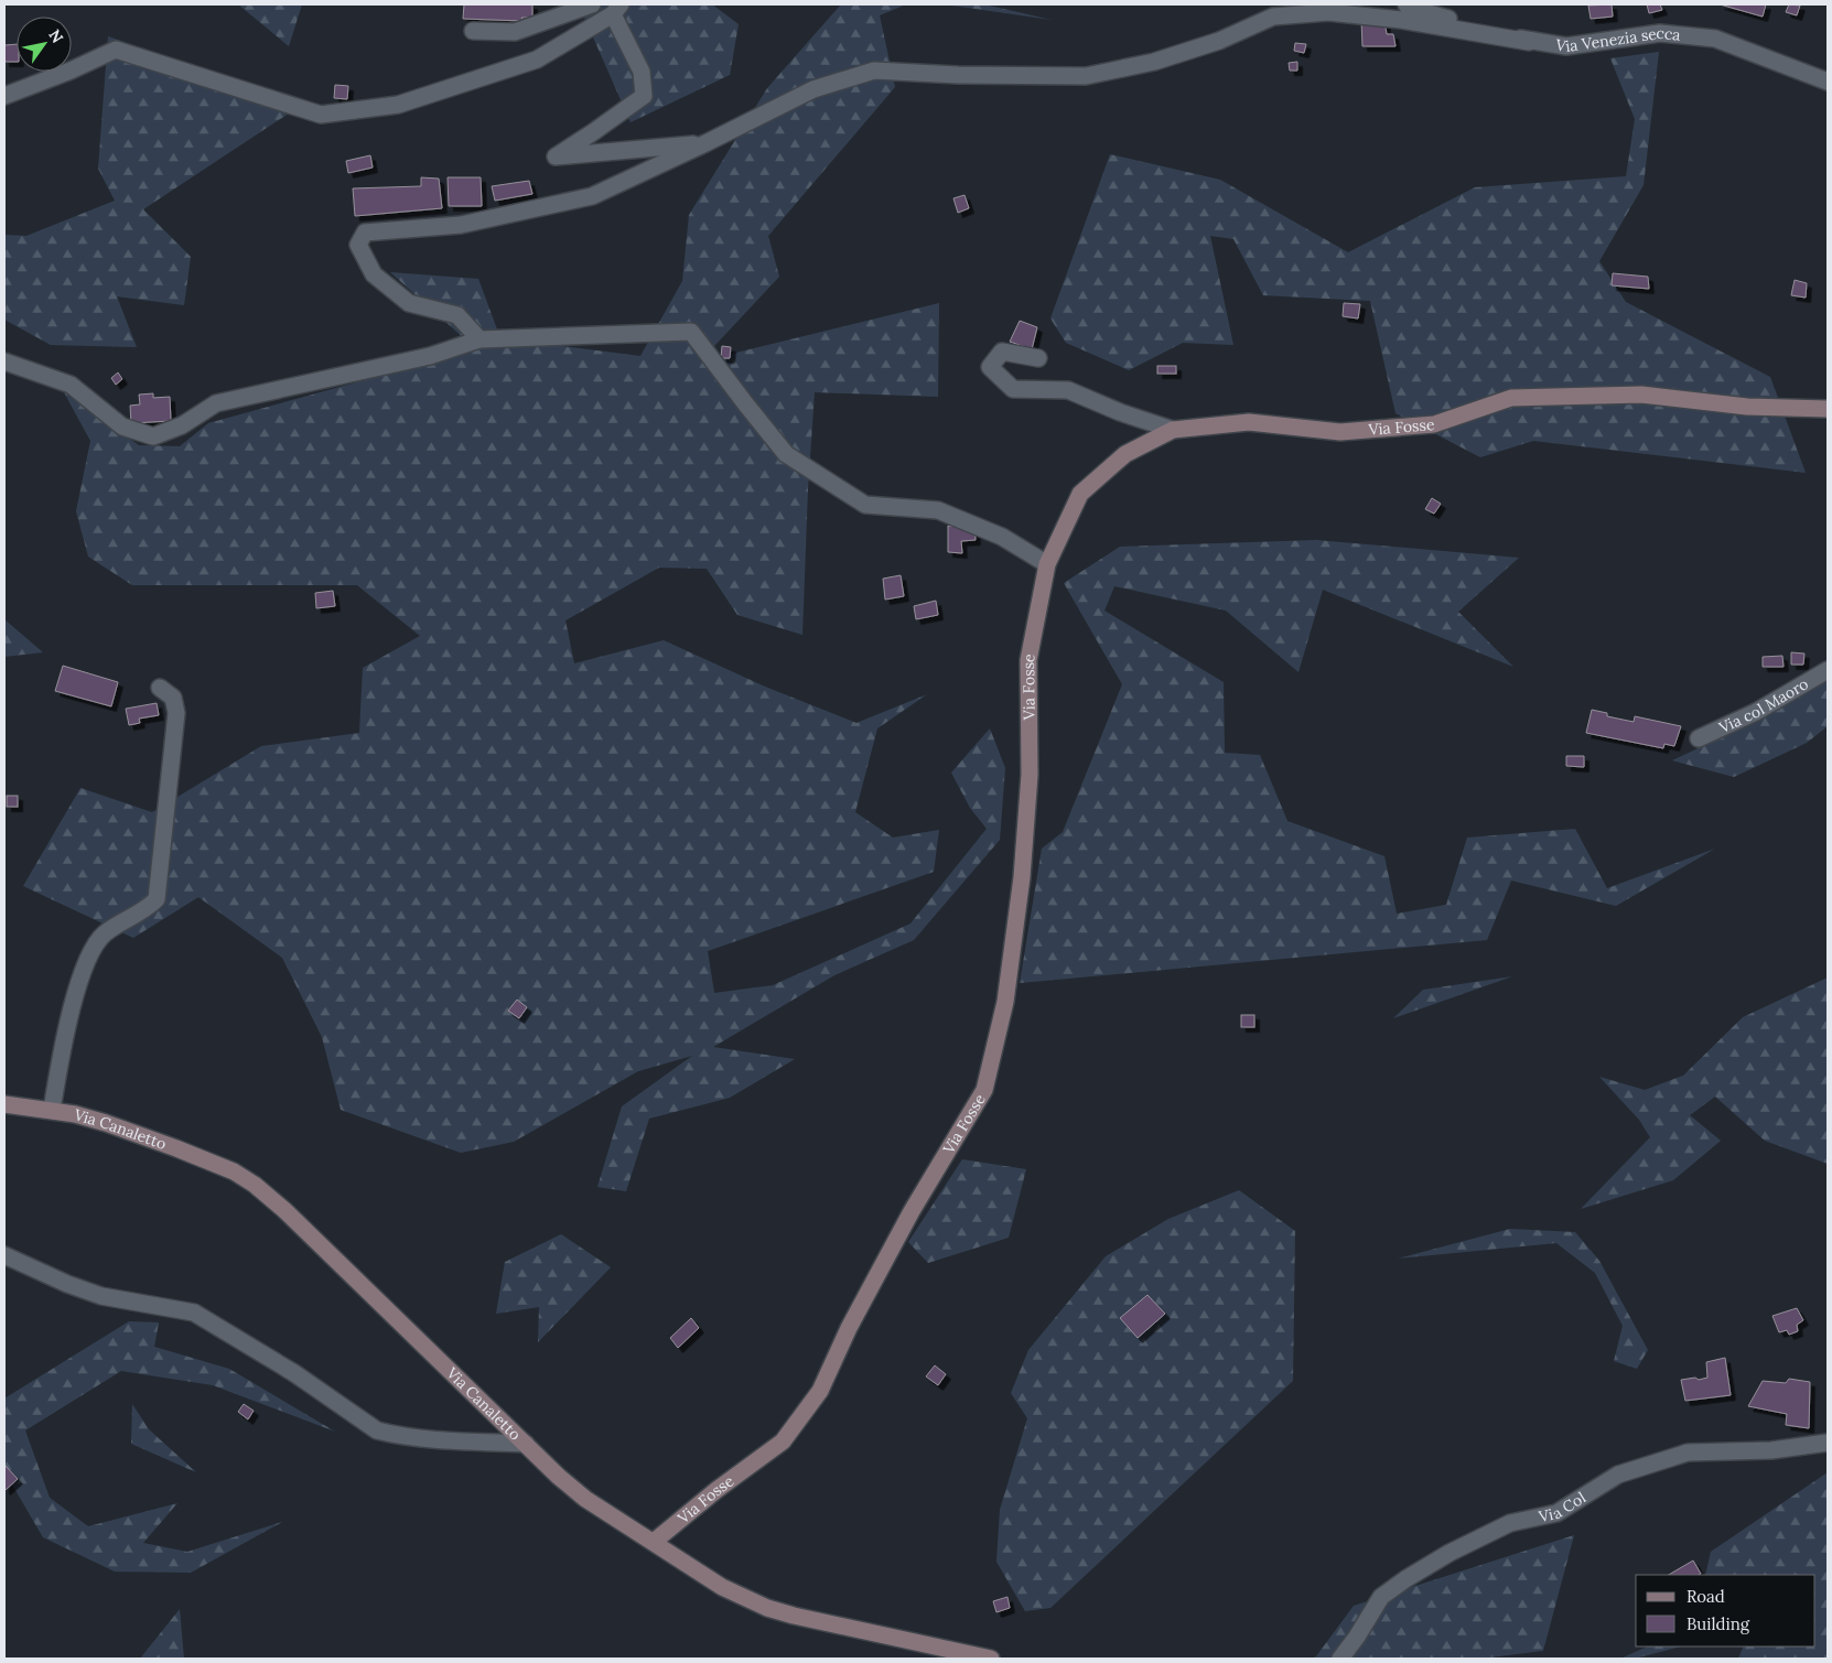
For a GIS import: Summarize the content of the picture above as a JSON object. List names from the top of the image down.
{
  "streets": {
    "street": [
      "Via Venezia secca",
      "Via Fosse",
      "Via col Maoro",
      "Via Canaletto",
      "Via Col"
    ]
  },
  "crossings": [
    ["Via Fosse", "Via Canaletto"]
  ],
  "legend": ["Road", "Building"],
  "north": "top right"
}
